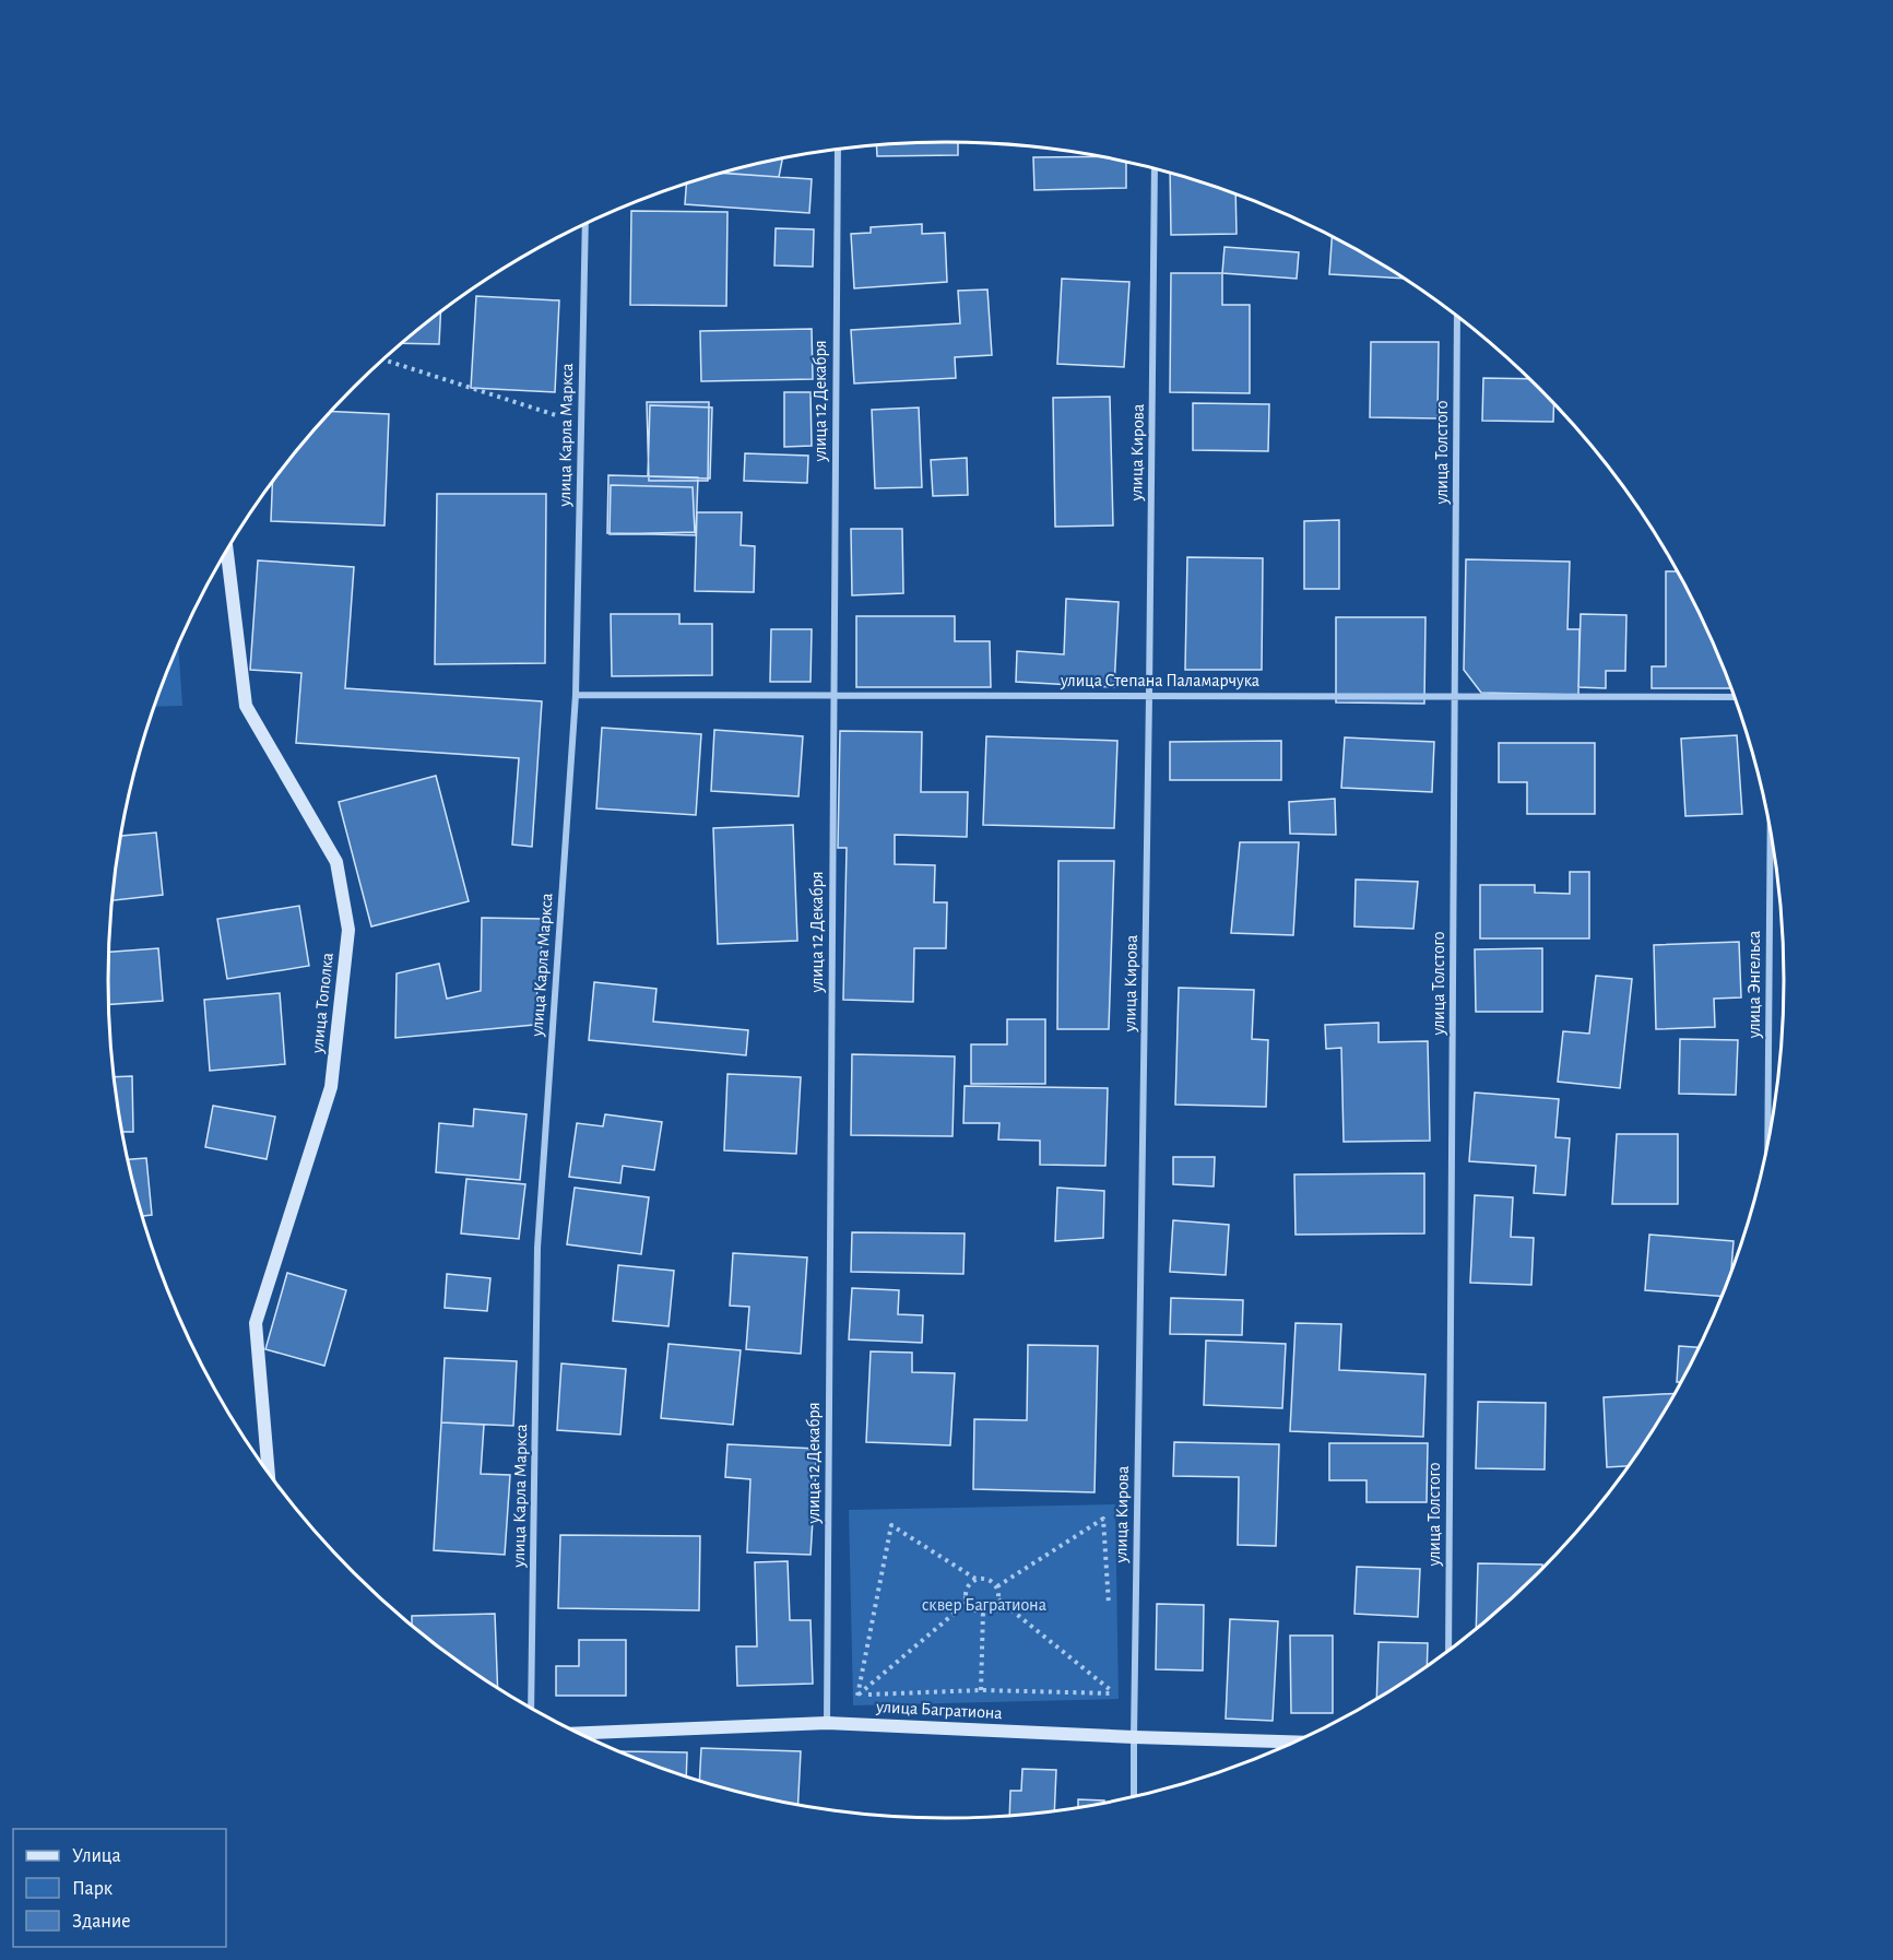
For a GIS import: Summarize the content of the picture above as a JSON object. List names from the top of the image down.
{
  "streets": {
    "street": [
      "улица 12 Декабря",
      "улица Карла Маркса",
      "улица Кирова",
      "улица Толстого",
      "улица Степана Паламарчука",
      "улица Энгельса",
      "улица Тополка",
      "улица Багратиона"
    ]
  },
  "crossings": [
    ["улица 12 Декабря", "улица Степана Паламарчука"],
    ["улица 12 Декабря", "улица Багратиона"],
    ["улица Карла Маркса", "улица Степана Паламарчука"],
    ["улица Кирова", "улица Степана Паламарчука"],
    ["улица Кирова", "улица Багратиона"],
    ["улица Толстого", "улица Степана Паламарчука"]
  ],
  "parks": ["сквер Багратиона"],
  "legend": ["Улица", "Парк", "Здание"]
}
